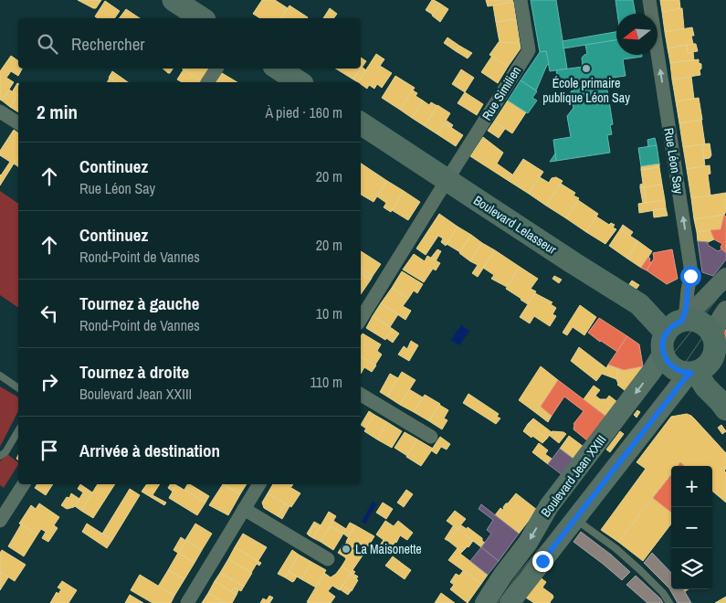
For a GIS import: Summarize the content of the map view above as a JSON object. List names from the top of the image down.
{
  "streets": {
    "main road": ["Boulevard Lelasseur", "Boulevard Jean XXIII"],
    "street": ["Rue Similien", "Rue Léon Say"]
  },
  "crossings": [
    ["Rue Similien", "Boulevard Lelasseur"],
    ["Rue Léon Say", "Boulevard Lelasseur"],
    ["Rue Léon Say", "Boulevard Jean XXIII"],
    ["Boulevard Lelasseur", "Boulevard Jean XXIII"]
  ],
  "one_way": ["Rue Léon Say"],
  "places": ["École primaire publique Léon Say", "La Maisonette"],
  "north": "left",
  "page": {
    "search": "Rechercher",
    "heading": ["2 min", "À pied · 160 m"],
    "list": [
      ["Continuez", "Rue Léon Say", "20 m"],
      ["Continuez", "Rond-Point de Vannes", "20 m"],
      ["Tournez à gauche", "Rond-Point de Vannes", "10 m"],
      ["Tournez à droite", "Boulevard Jean XXIII", "110 m"],
      "Arrivée à destination"
    ],
    "map_buttons": ["+", "−"]
  }
}
